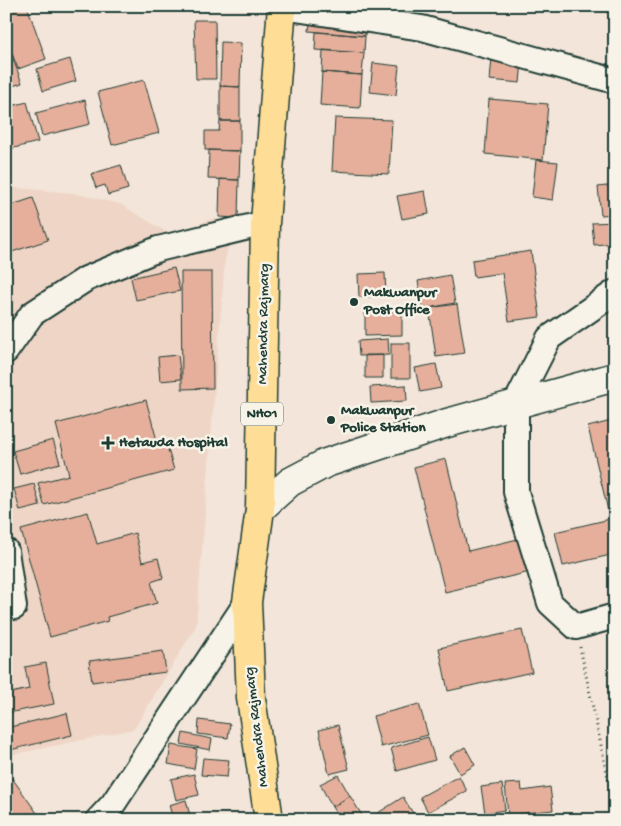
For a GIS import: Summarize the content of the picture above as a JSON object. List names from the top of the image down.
{
  "streets": {
    "highway": ["Mahendra Rajmarg", "NH01"]
  },
  "places": {
    "other": ["Makwanpur Post Office", "Makwanpur Police Station"],
    "health": ["Hetauda Hospital"]
  }
}
